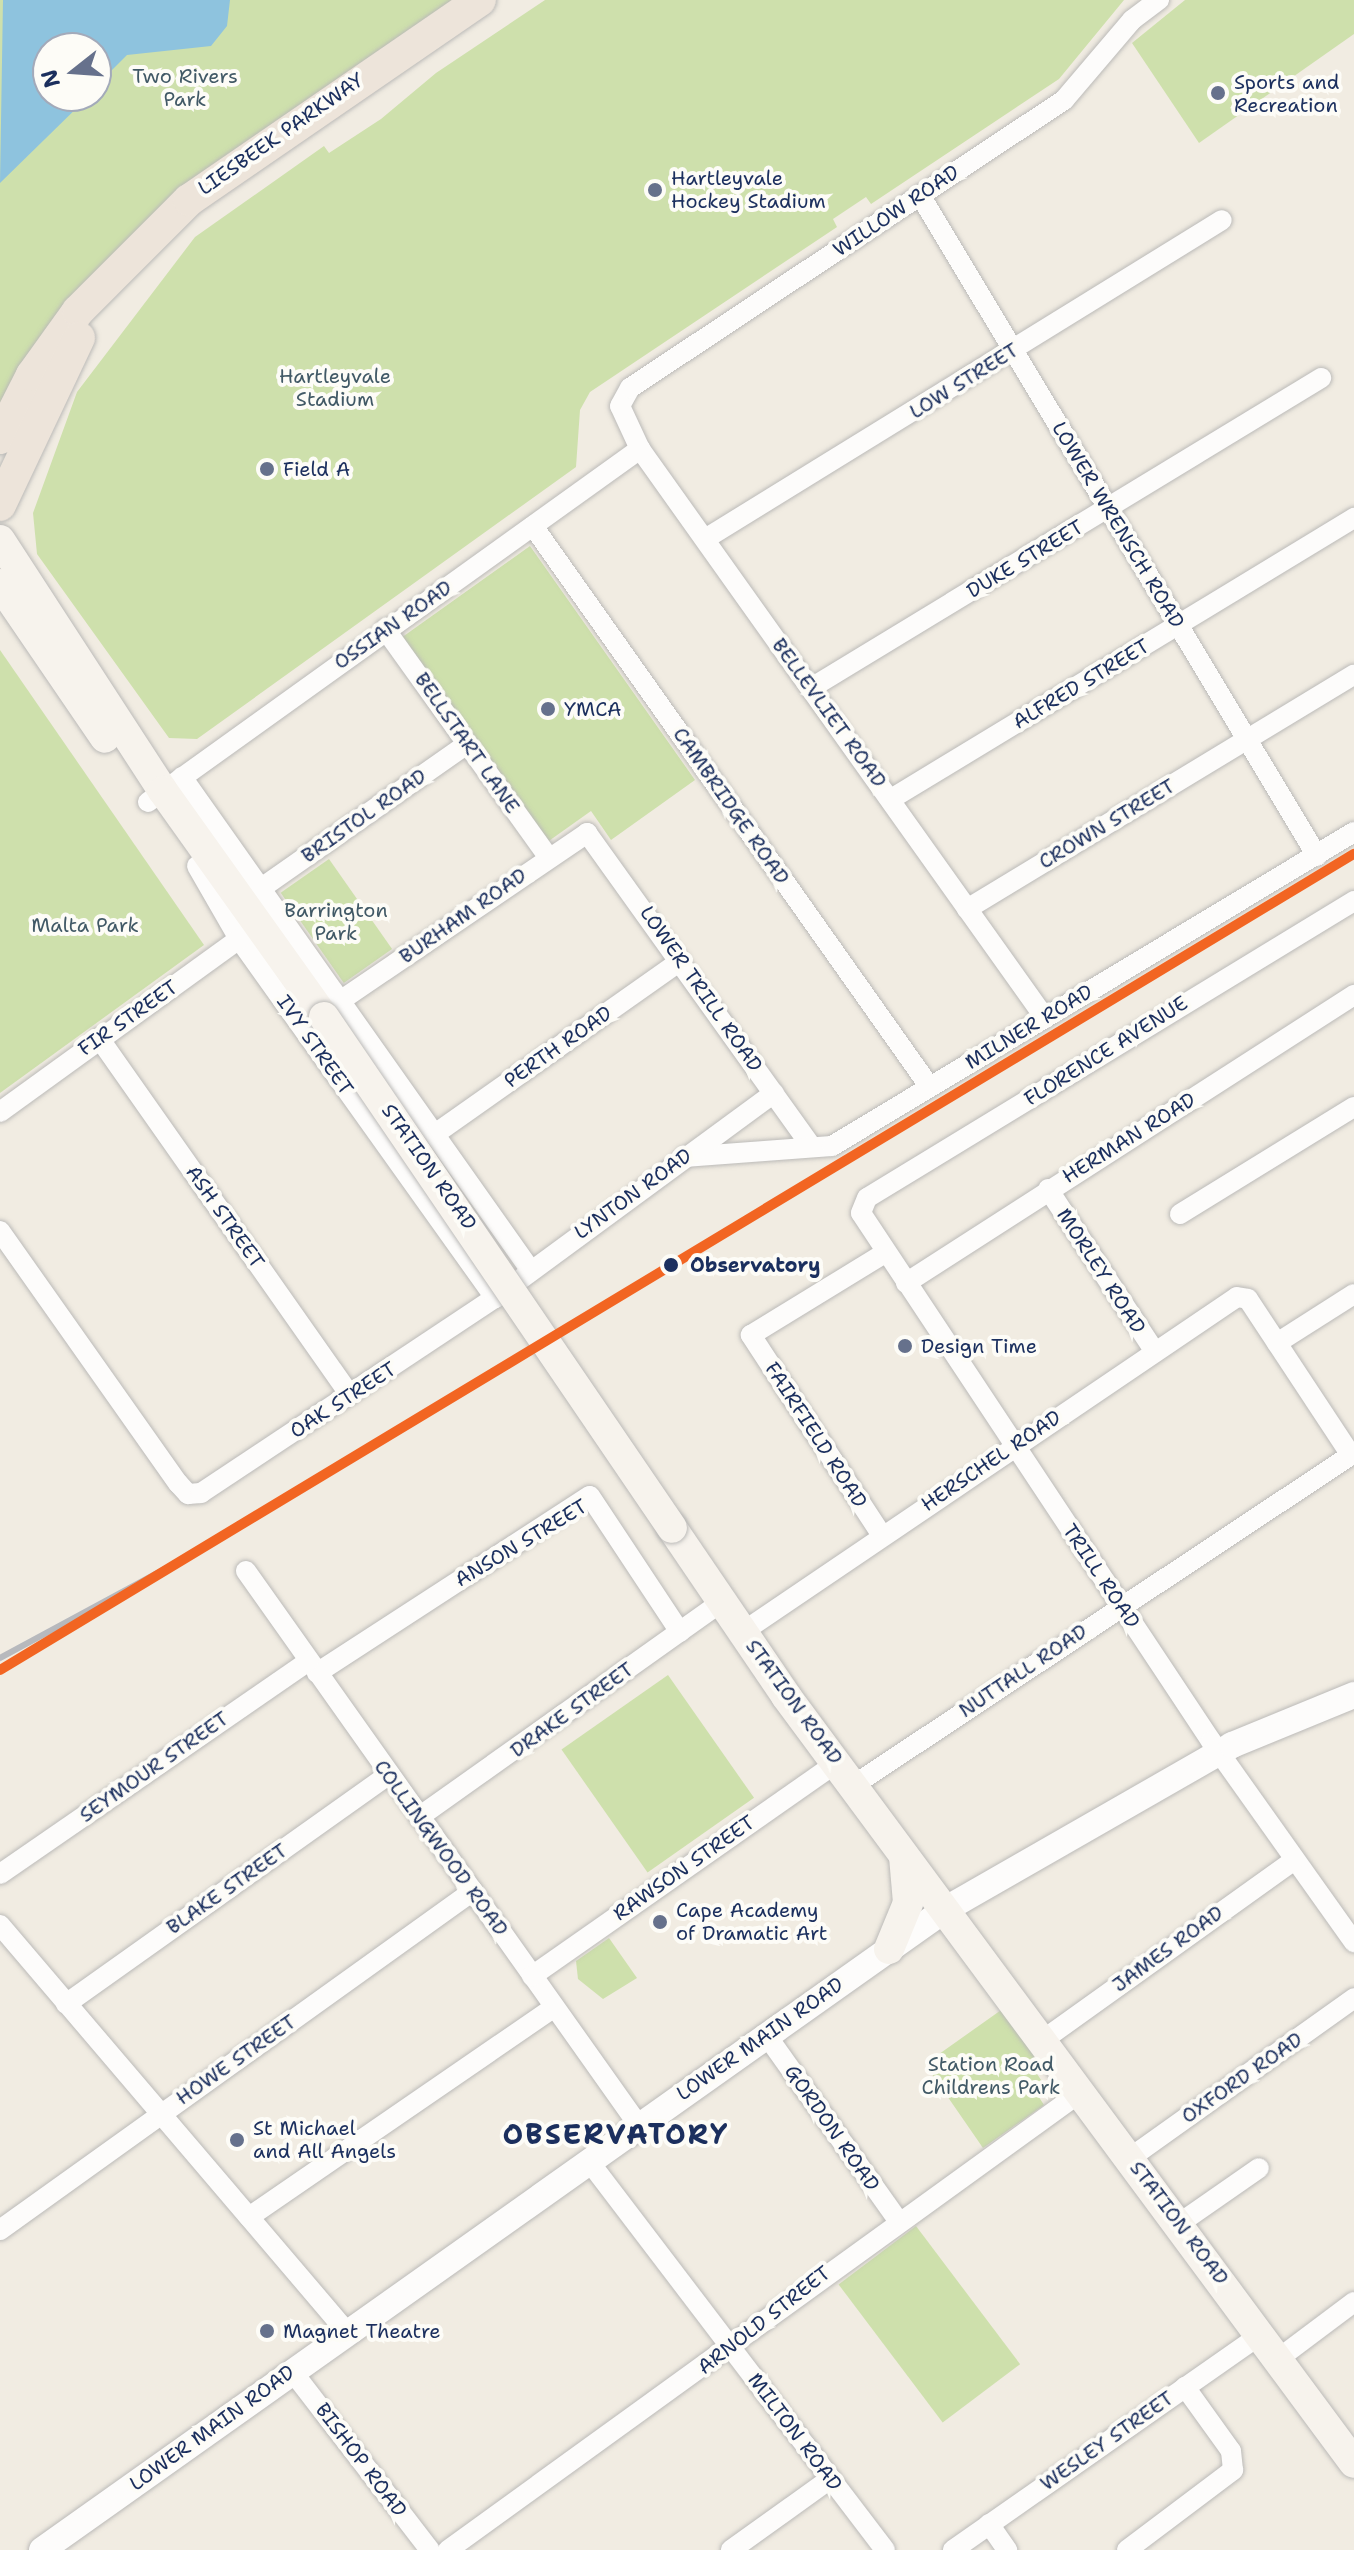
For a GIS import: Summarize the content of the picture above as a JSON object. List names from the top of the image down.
{
  "streets": {
    "main road": ["LIESBEEK PARKWAY", "STATION ROAD"],
    "street": [
      "WILLOW ROAD",
      "LOW STREET",
      "LOWER WRENSCH ROAD",
      "DUKE STREET",
      "OSSIAN ROAD",
      "ALFRED STREET",
      "BELLEVLIET ROAD",
      "BELLSTART LANE",
      "CAMBRIDGE ROAD",
      "BRISTOL ROAD",
      "CROWN STREET",
      "BURHAM ROAD",
      "LOWER TRILL ROAD",
      "FIR STREET",
      "MILNER ROAD",
      "IVY STREET",
      "PERTH ROAD",
      "FLORENCE AVENUE",
      "HERMAN ROAD",
      "LYNTON ROAD",
      "ASH STREET",
      "MORLEY ROAD",
      "OAK STREET",
      "FAIRFIELD ROAD",
      "HERSCHEL ROAD",
      "ANSON STREET",
      "TRILL ROAD",
      "NUTTALL ROAD",
      "DRAKE STREET",
      "SEYMOUR STREET",
      "COLLINGWOOD ROAD",
      "RAWSON STREET",
      "BLAKE STREET",
      "JAMES ROAD",
      "LOWER MAIN ROAD",
      "HOWE STREET",
      "OXFORD ROAD",
      "GORDON ROAD",
      "ARNOLD STREET",
      "MILTON ROAD",
      "WESLEY STREET",
      "BISHOP ROAD"
    ]
  },
  "crossings": [
    ["WILLOW ROAD", "LOWER WRENSCH ROAD"],
    ["WILLOW ROAD", "BELLEVLIET ROAD"],
    ["LOW STREET", "LOWER WRENSCH ROAD"],
    ["LOW STREET", "BELLEVLIET ROAD"],
    ["LOWER WRENSCH ROAD", "DUKE STREET"],
    ["LOWER WRENSCH ROAD", "ALFRED STREET"],
    ["LOWER WRENSCH ROAD", "CROWN STREET"],
    ["LOWER WRENSCH ROAD", "MILNER ROAD"],
    ["DUKE STREET", "BELLEVLIET ROAD"],
    ["OSSIAN ROAD", "BELLEVLIET ROAD"],
    ["OSSIAN ROAD", "BELLSTART LANE"],
    ["OSSIAN ROAD", "CAMBRIDGE ROAD"],
    ["OSSIAN ROAD", "STATION ROAD"],
    ["ALFRED STREET", "BELLEVLIET ROAD"],
    ["BELLEVLIET ROAD", "CROWN STREET"],
    ["BELLEVLIET ROAD", "MILNER ROAD"],
    ["BELLSTART LANE", "BRISTOL ROAD"],
    ["BELLSTART LANE", "BURHAM ROAD"],
    ["CAMBRIDGE ROAD", "MILNER ROAD"],
    ["BURHAM ROAD", "LOWER TRILL ROAD"],
    ["BURHAM ROAD", "STATION ROAD"],
    ["LOWER TRILL ROAD", "MILNER ROAD"],
    ["LOWER TRILL ROAD", "PERTH ROAD"],
    ["LOWER TRILL ROAD", "LYNTON ROAD"],
    ["FIR STREET", "IVY STREET"],
    ["FIR STREET", "STATION ROAD"],
    ["FIR STREET", "ASH STREET"],
    ["MILNER ROAD", "LYNTON ROAD"],
    ["IVY STREET", "STATION ROAD"],
    ["IVY STREET", "LYNTON ROAD"],
    ["IVY STREET", "OAK STREET"],
    ["FLORENCE AVENUE", "TRILL ROAD"],
    ["HERMAN ROAD", "MORLEY ROAD"],
    ["HERMAN ROAD", "TRILL ROAD"],
    ["STATION ROAD", "HERSCHEL ROAD"],
    ["STATION ROAD", "NUTTALL ROAD"],
    ["STATION ROAD", "DRAKE STREET"],
    ["STATION ROAD", "RAWSON STREET"],
    ["STATION ROAD", "JAMES ROAD"],
    ["STATION ROAD", "LOWER MAIN ROAD"],
    ["STATION ROAD", "OXFORD ROAD"],
    ["STATION ROAD", "ARNOLD STREET"],
    ["STATION ROAD", "WESLEY STREET"],
    ["LYNTON ROAD", "OAK STREET"],
    ["ASH STREET", "OAK STREET"],
    ["MORLEY ROAD", "HERSCHEL ROAD"],
    ["FAIRFIELD ROAD", "HERSCHEL ROAD"],
    ["FAIRFIELD ROAD", "TRILL ROAD"],
    ["HERSCHEL ROAD", "TRILL ROAD"],
    ["ANSON STREET", "DRAKE STREET"],
    ["ANSON STREET", "SEYMOUR STREET"],
    ["ANSON STREET", "COLLINGWOOD ROAD"],
    ["TRILL ROAD", "NUTTALL ROAD"],
    ["TRILL ROAD", "JAMES ROAD"],
    ["TRILL ROAD", "LOWER MAIN ROAD"],
    ["NUTTALL ROAD", "RAWSON STREET"],
    ["DRAKE STREET", "COLLINGWOOD ROAD"],
    ["SEYMOUR STREET", "COLLINGWOOD ROAD"],
    ["COLLINGWOOD ROAD", "RAWSON STREET"],
    ["COLLINGWOOD ROAD", "BLAKE STREET"],
    ["COLLINGWOOD ROAD", "LOWER MAIN ROAD"],
    ["COLLINGWOOD ROAD", "HOWE STREET"],
    ["LOWER MAIN ROAD", "GORDON ROAD"],
    ["LOWER MAIN ROAD", "MILTON ROAD"],
    ["LOWER MAIN ROAD", "BISHOP ROAD"],
    ["GORDON ROAD", "ARNOLD STREET"],
    ["ARNOLD STREET", "MILTON ROAD"]
  ],
  "districts": ["OBSERVATORY"],
  "parks": [
    "Two Rivers Park",
    "Hartleyvale Stadium",
    "Barrington Park",
    "Malta Park",
    "Station Road Childrens Park"
  ],
  "places": [
    "Sports and Recreation",
    "Hartleyvale Hockey Stadium",
    "Field A",
    "YMCA",
    "Observatory",
    "Design Time",
    "Cape Academy of Dramatic Art",
    "St Michael and All Angels",
    "Magnet Theatre"
  ],
  "north": "left"
}
